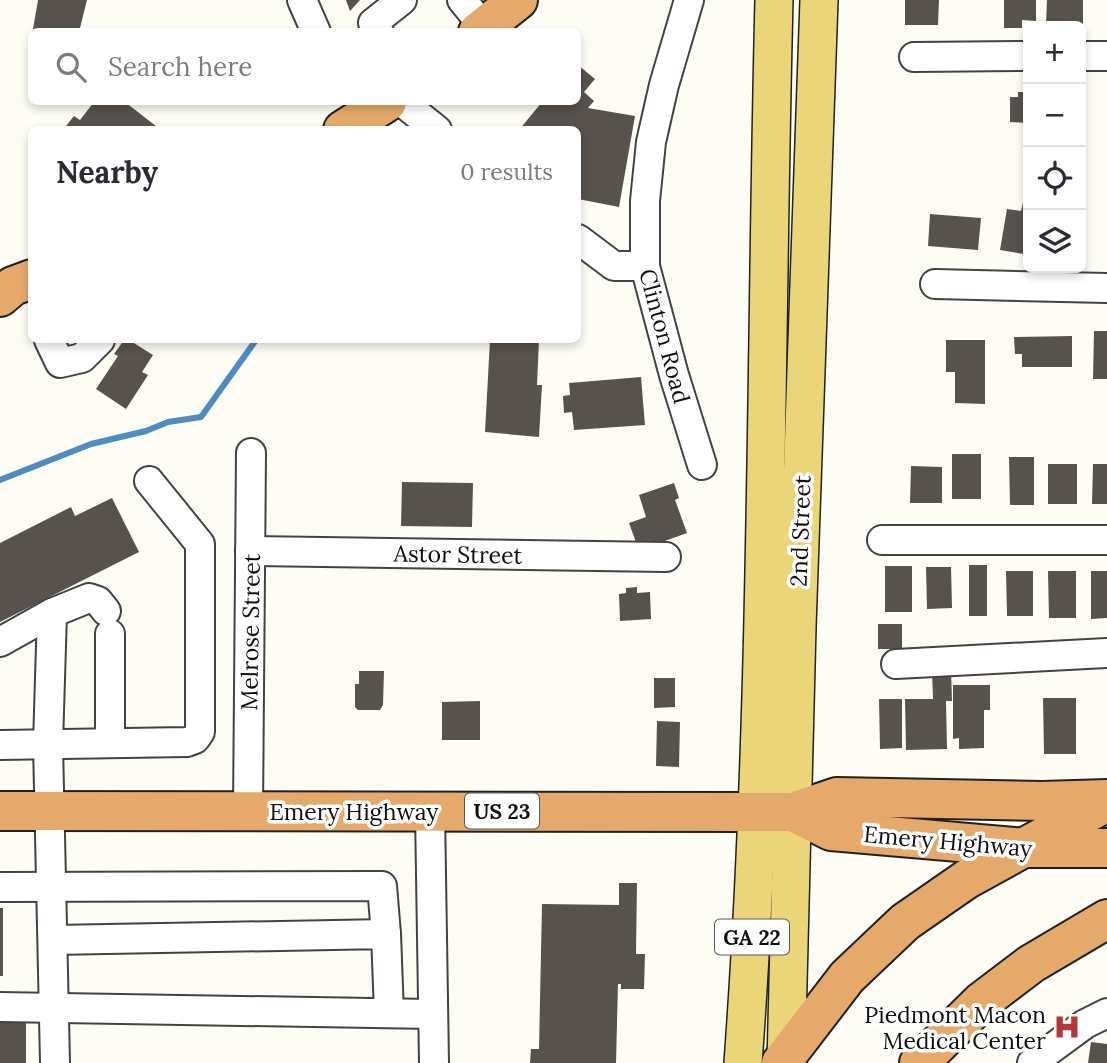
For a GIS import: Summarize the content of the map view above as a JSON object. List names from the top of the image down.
{
  "streets": {
    "highway": ["Emery Highway", "US 23"],
    "main road": ["2nd Street", "GA 22"],
    "street": ["Clinton Road", "Astor Street", "Melrose Street"]
  },
  "crossings": [
    ["2nd Street", "Emery Highway"],
    ["Astor Street", "Melrose Street"],
    ["Melrose Street", "Emery Highway"]
  ],
  "places": {
    "hospital": ["Piedmont Macon Medical Center"]
  },
  "page": {
    "map_buttons": ["+", "−"],
    "search": "Search here",
    "heading": ["Nearby", "0 results"]
  }
}
